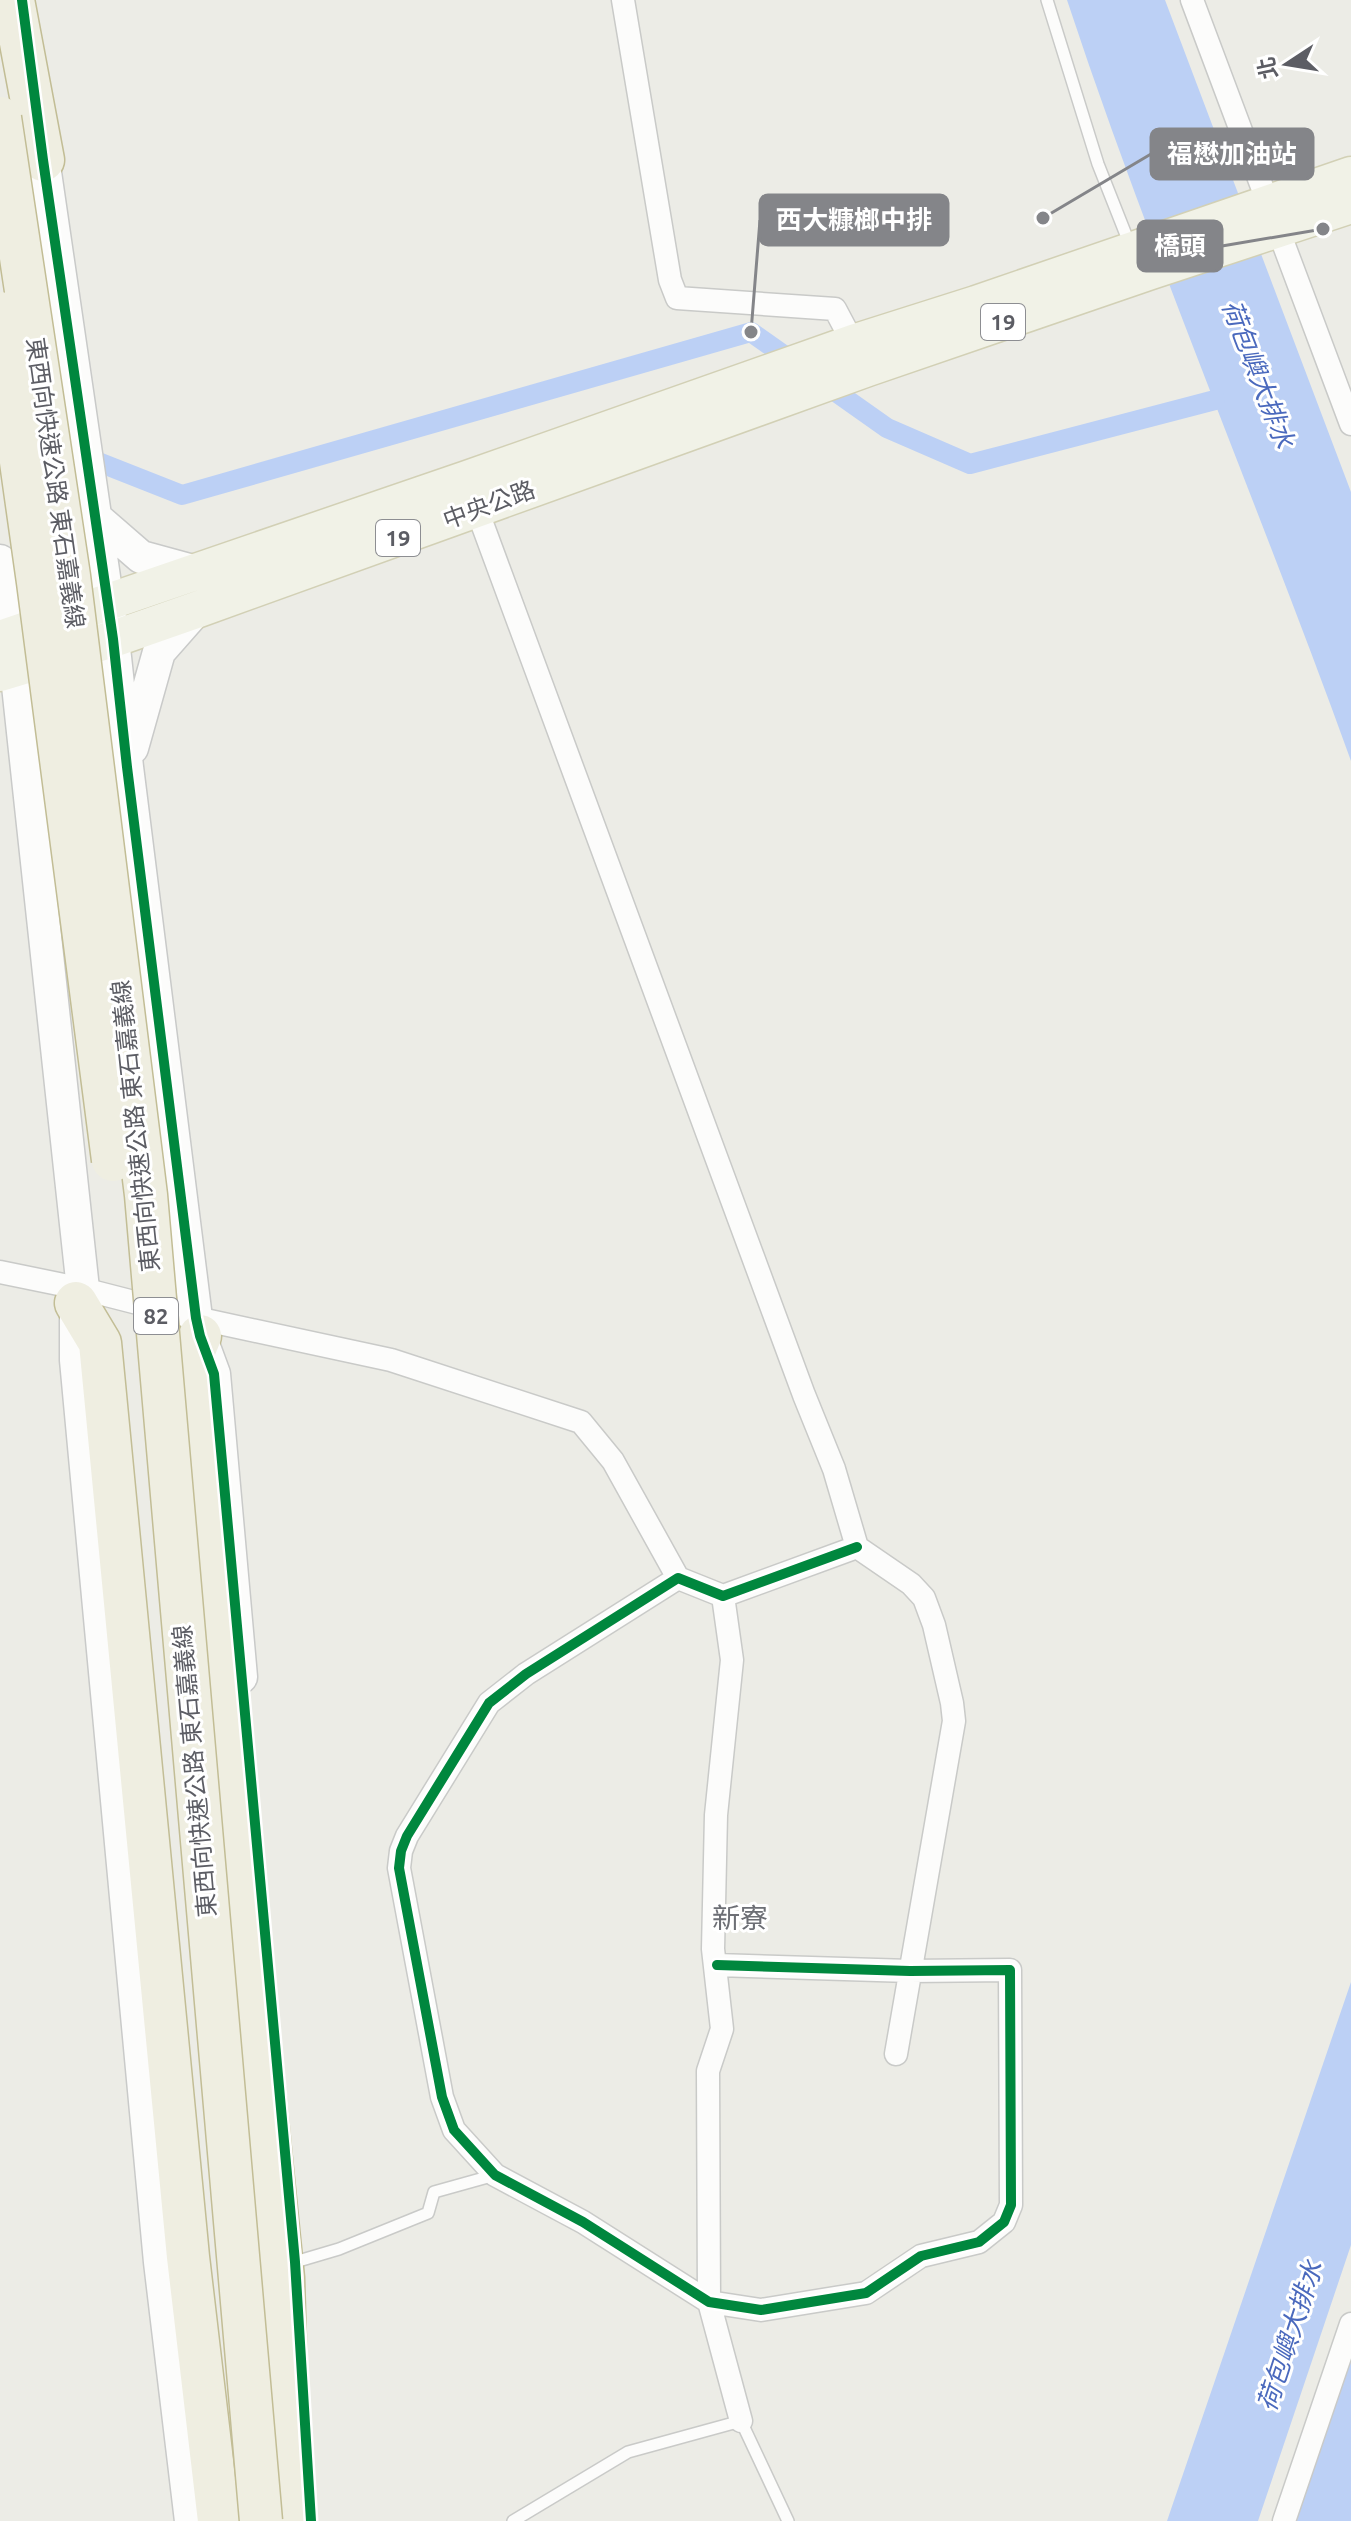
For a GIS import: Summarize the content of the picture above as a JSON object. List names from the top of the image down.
{
  "streets": {
    "highway": ["東西向快速公路 東石嘉義線", "82"],
    "main road": ["19", "中央公路"]
  },
  "crossings": [
    ["19", "中央公路"]
  ],
  "districts": ["新寮"],
  "water": ["荷包嶼大排水"],
  "places": ["福懋加油站", "橋頭", "西大糠榔中排"],
  "north": "left"
}
